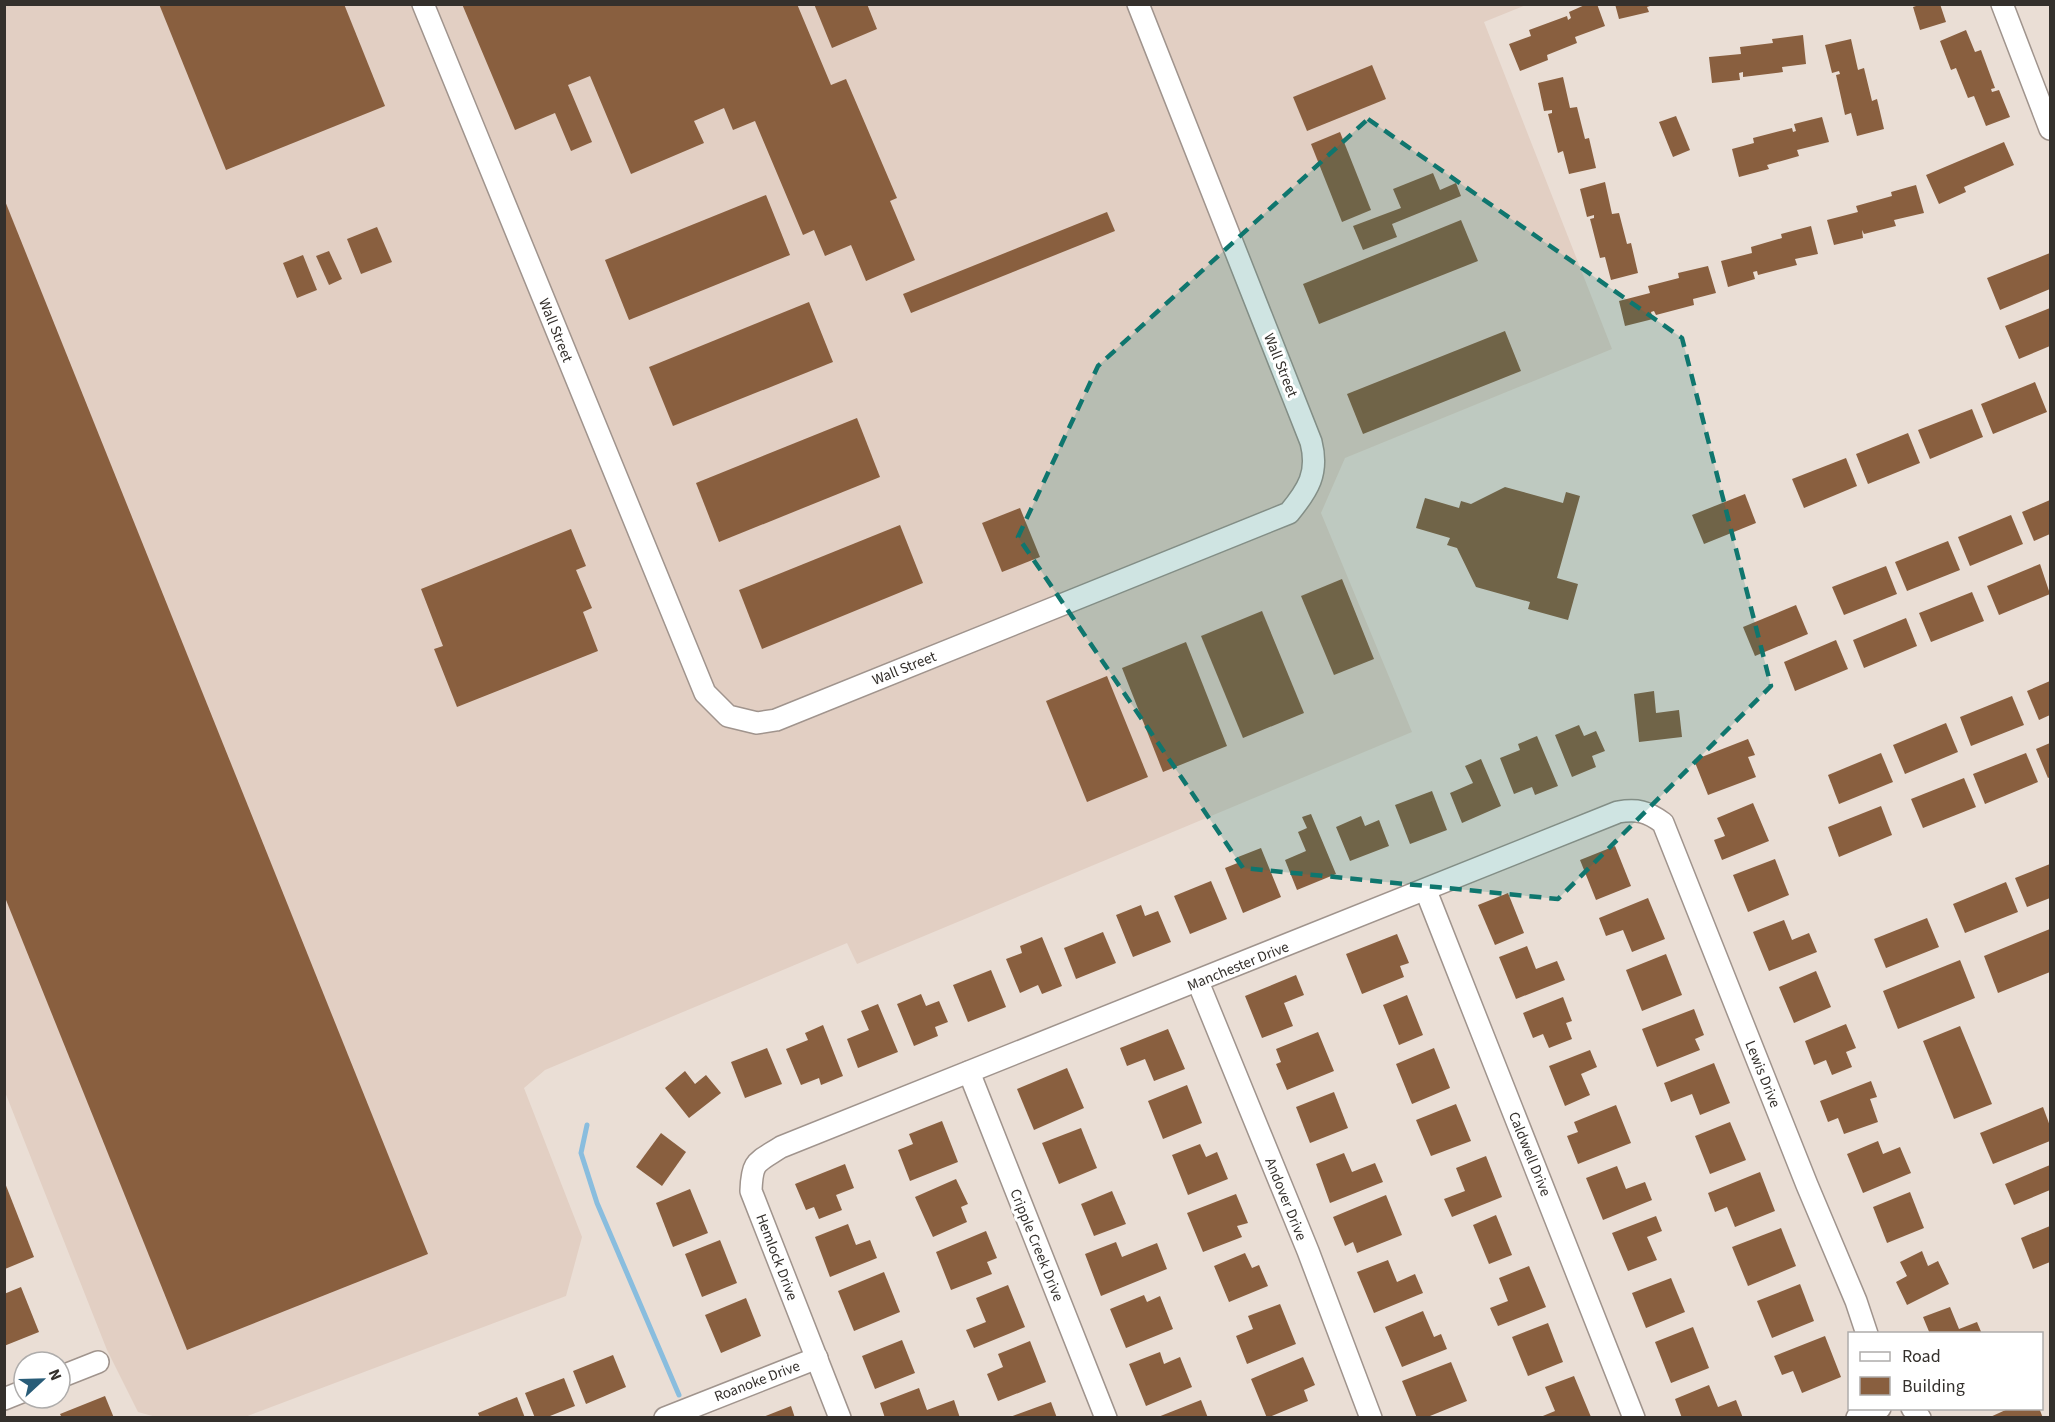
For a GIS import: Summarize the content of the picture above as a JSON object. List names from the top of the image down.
{
  "streets": {
    "street": [
      "Wall Street",
      "Manchester Drive",
      "Lewis Drive",
      "Caldwell Drive",
      "Andover Drive",
      "Cripple Creek Drive",
      "Hemlock Drive",
      "Roanoke Drive"
    ]
  },
  "crossings": [
    ["Manchester Drive", "Lewis Drive"],
    ["Manchester Drive", "Caldwell Drive"],
    ["Manchester Drive", "Andover Drive"],
    ["Manchester Drive", "Cripple Creek Drive"],
    ["Manchester Drive", "Hemlock Drive"],
    ["Hemlock Drive", "Roanoke Drive"]
  ],
  "legend": ["Road", "Building"],
  "north": "right"
}
